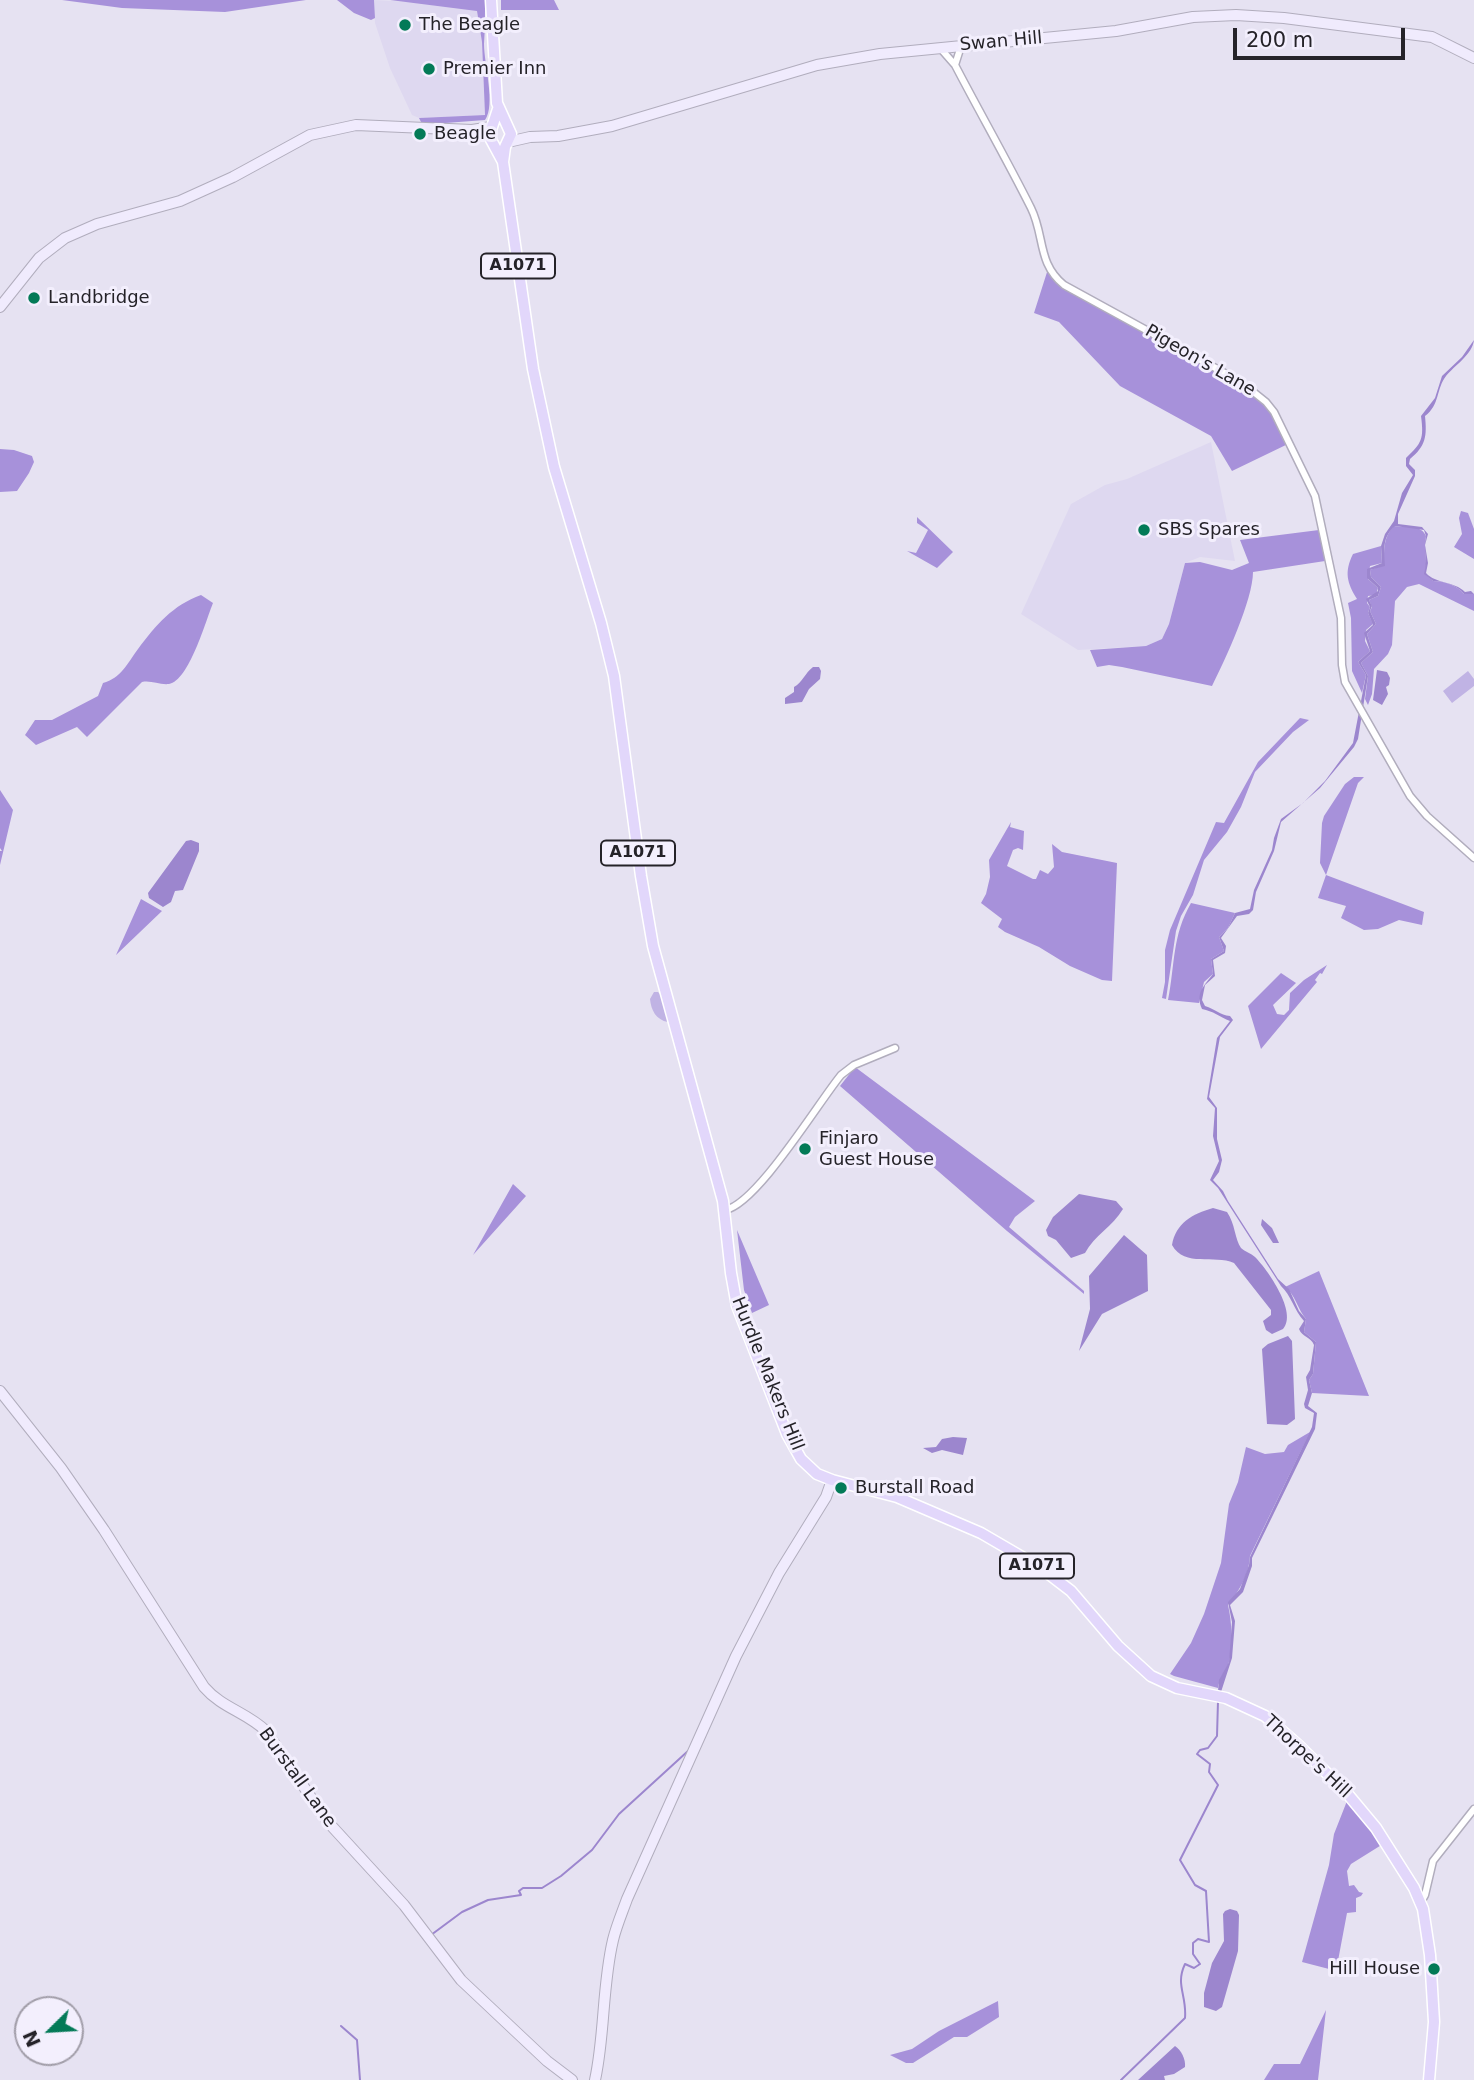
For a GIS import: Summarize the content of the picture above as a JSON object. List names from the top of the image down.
{
  "streets": {
    "main road": ["A1071", "Hurdle Makers Hill", "Thorpe's Hill"],
    "street": ["Swan Hill", "Pigeon's Lane", "Burstall Lane"]
  },
  "crossings": [
    ["Swan Hill", "A1071"],
    ["Swan Hill", "Pigeon's Lane"],
    ["A1071", "Hurdle Makers Hill"],
    ["A1071", "Thorpe's Hill"],
    ["Hurdle Makers Hill", "Thorpe's Hill"]
  ],
  "places": [
    "The Beagle",
    "Premier Inn",
    "Beagle",
    "Landbridge",
    "SBS Spares",
    "Finjaro Guest House",
    "Burstall Road",
    "Hill House"
  ],
  "scale_bar": "200 m",
  "north": "bottom left"
}
